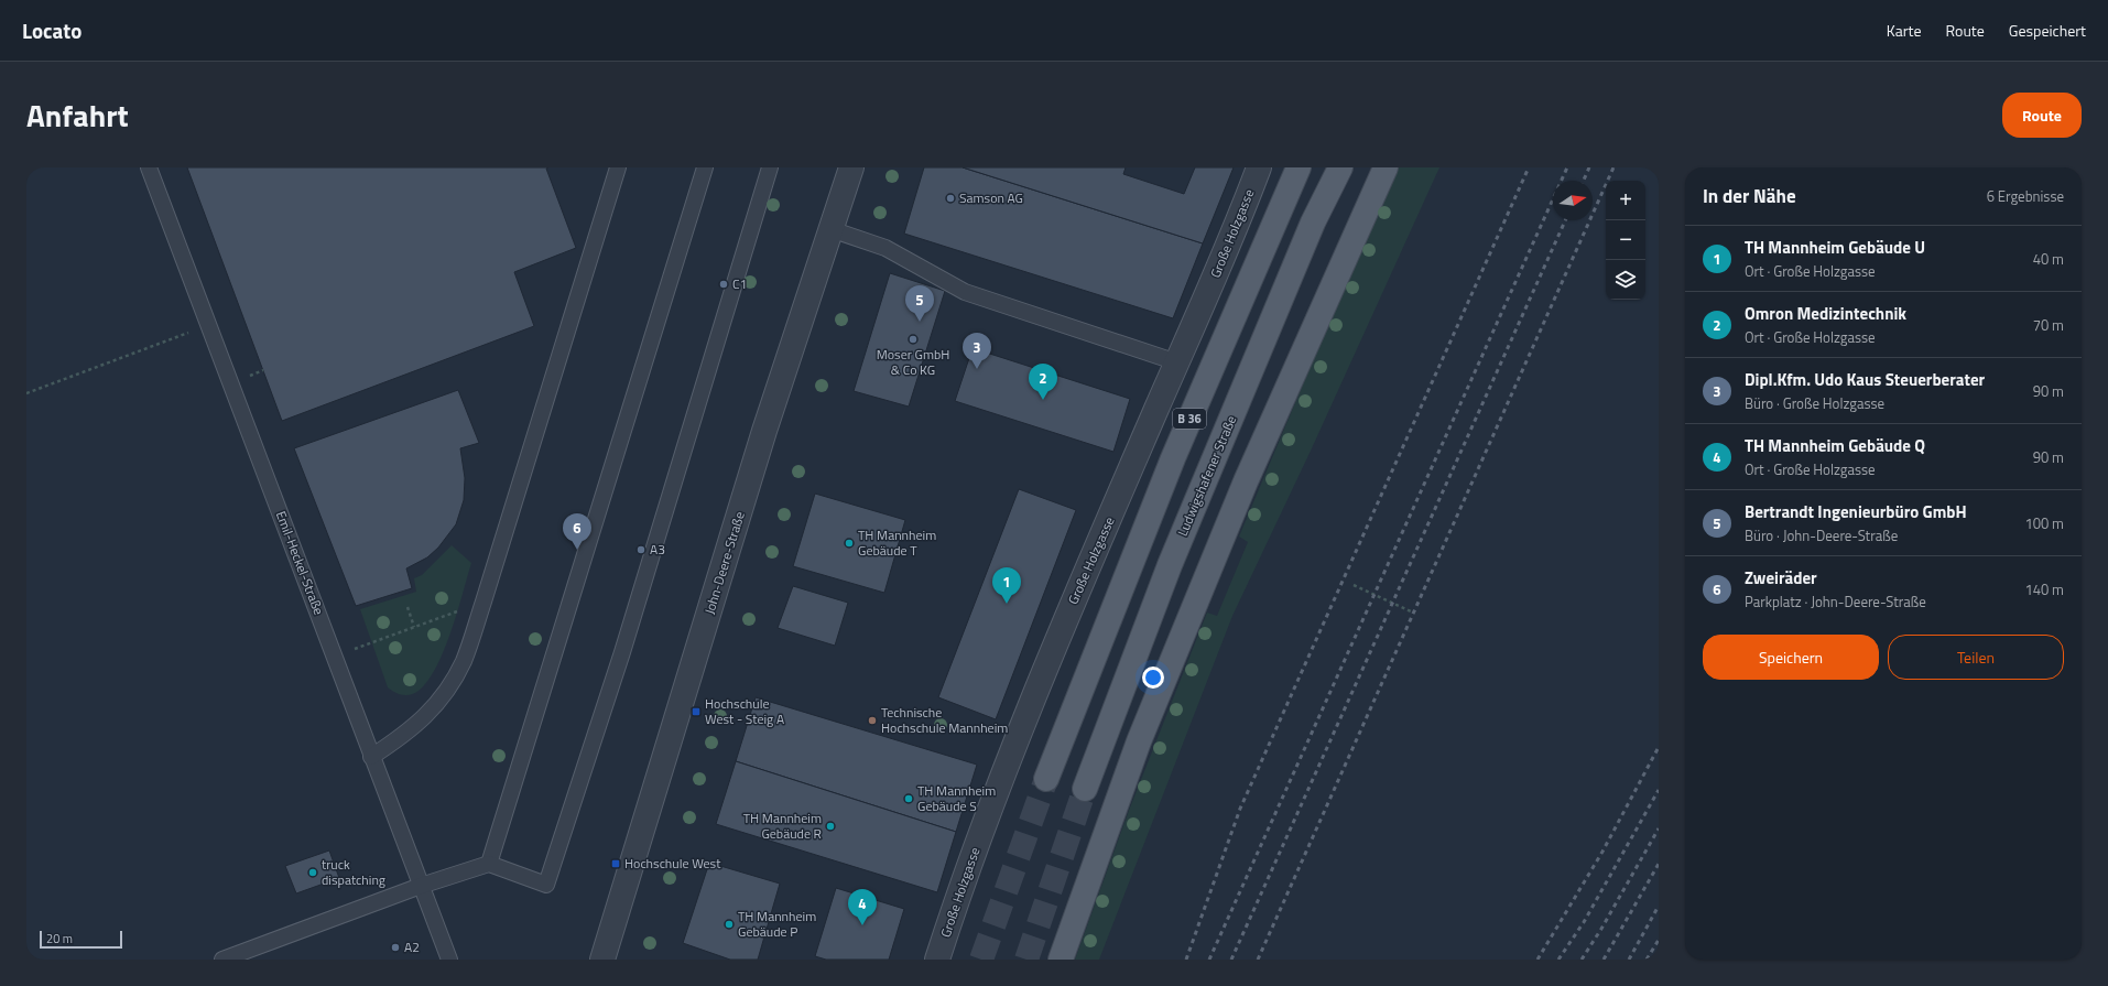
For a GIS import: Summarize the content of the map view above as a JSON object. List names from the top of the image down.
{
  "streets": {
    "main road": ["B 36", "Ludwigshafener Straße"],
    "street": ["Große Holzgasse", "John-Deere-Straße"],
    "lane": ["Emil-Heckel-Straße"]
  },
  "places": {
    "other": [
      "Samson AG",
      "C1",
      "Moser GmbH & Co KG",
      "TH Mannheim Gebäude T",
      "A3",
      "Technische Hochschule Mannheim",
      "TH Mannheim Gebäude S",
      "TH Mannheim Gebäude R",
      "truck dispatching",
      "TH Mannheim Gebäude P",
      "A2"
    ],
    "transit": ["Hochschule West - Steig A", "Hochschule West"]
  },
  "scale_bar": "20 m",
  "north": "right",
  "page": {
    "header": "Locato",
    "nav": ["Karte", "Route", "Gespeichert"],
    "title": "Anfahrt",
    "buttons": [
      "Route",
      ["Speichern", "Teilen"]
    ],
    "heading": ["In der Nähe", "6 Ergebnisse"],
    "map_buttons": ["+", "−"],
    "list": [
      {
        "mark": "1",
        "name": "TH Mannheim Gebäude U",
        "note": "Ort · Große Holzgasse",
        "value": "40 m"
      },
      {
        "mark": "2",
        "name": "Omron Medizintechnik",
        "note": "Ort · Große Holzgasse",
        "value": "70 m"
      },
      {
        "mark": "3",
        "name": "Dipl.Kfm. Udo Kaus Steuerberater",
        "note": "Büro · Große Holzgasse",
        "value": "90 m"
      },
      {
        "mark": "4",
        "name": "TH Mannheim Gebäude Q",
        "note": "Ort · Große Holzgasse",
        "value": "90 m"
      },
      {
        "mark": "5",
        "name": "Bertrandt Ingenieurbüro GmbH",
        "note": "Büro · John-Deere-Straße",
        "value": "100 m"
      },
      {
        "mark": "6",
        "name": "Zweiräder",
        "note": "Parkplatz · John-Deere-Straße",
        "value": "140 m"
      }
    ],
    "pins": [
      "5",
      "3",
      "2",
      "6",
      "1",
      "4"
    ],
    "scale": "20 m"
  }
}
